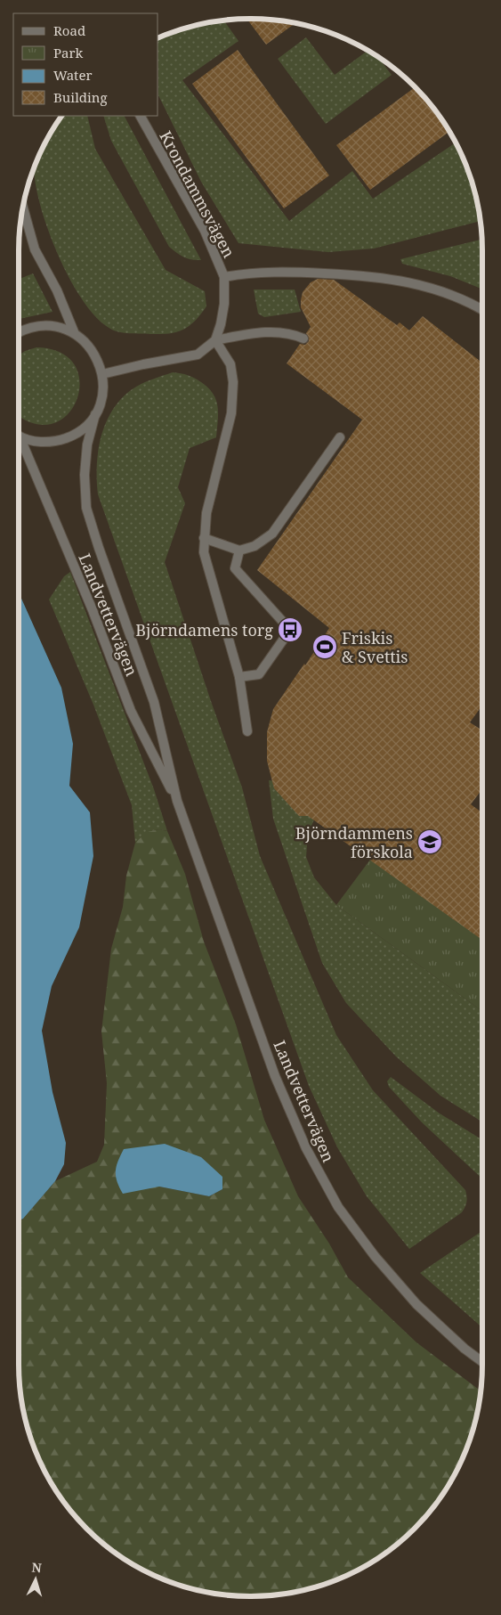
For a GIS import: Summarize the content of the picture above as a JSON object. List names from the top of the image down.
{
  "streets": {
    "street": ["Krondammsvägen", "Landvettervägen"]
  },
  "places": {
    "bus stop": ["Björndamens torg"],
    "sports": ["Friskis & Svettis"],
    "school or university": ["Björndammens förskola"]
  },
  "legend": [
    "Road",
    "Park",
    "Water",
    "Building"
  ],
  "north": "top"
}
